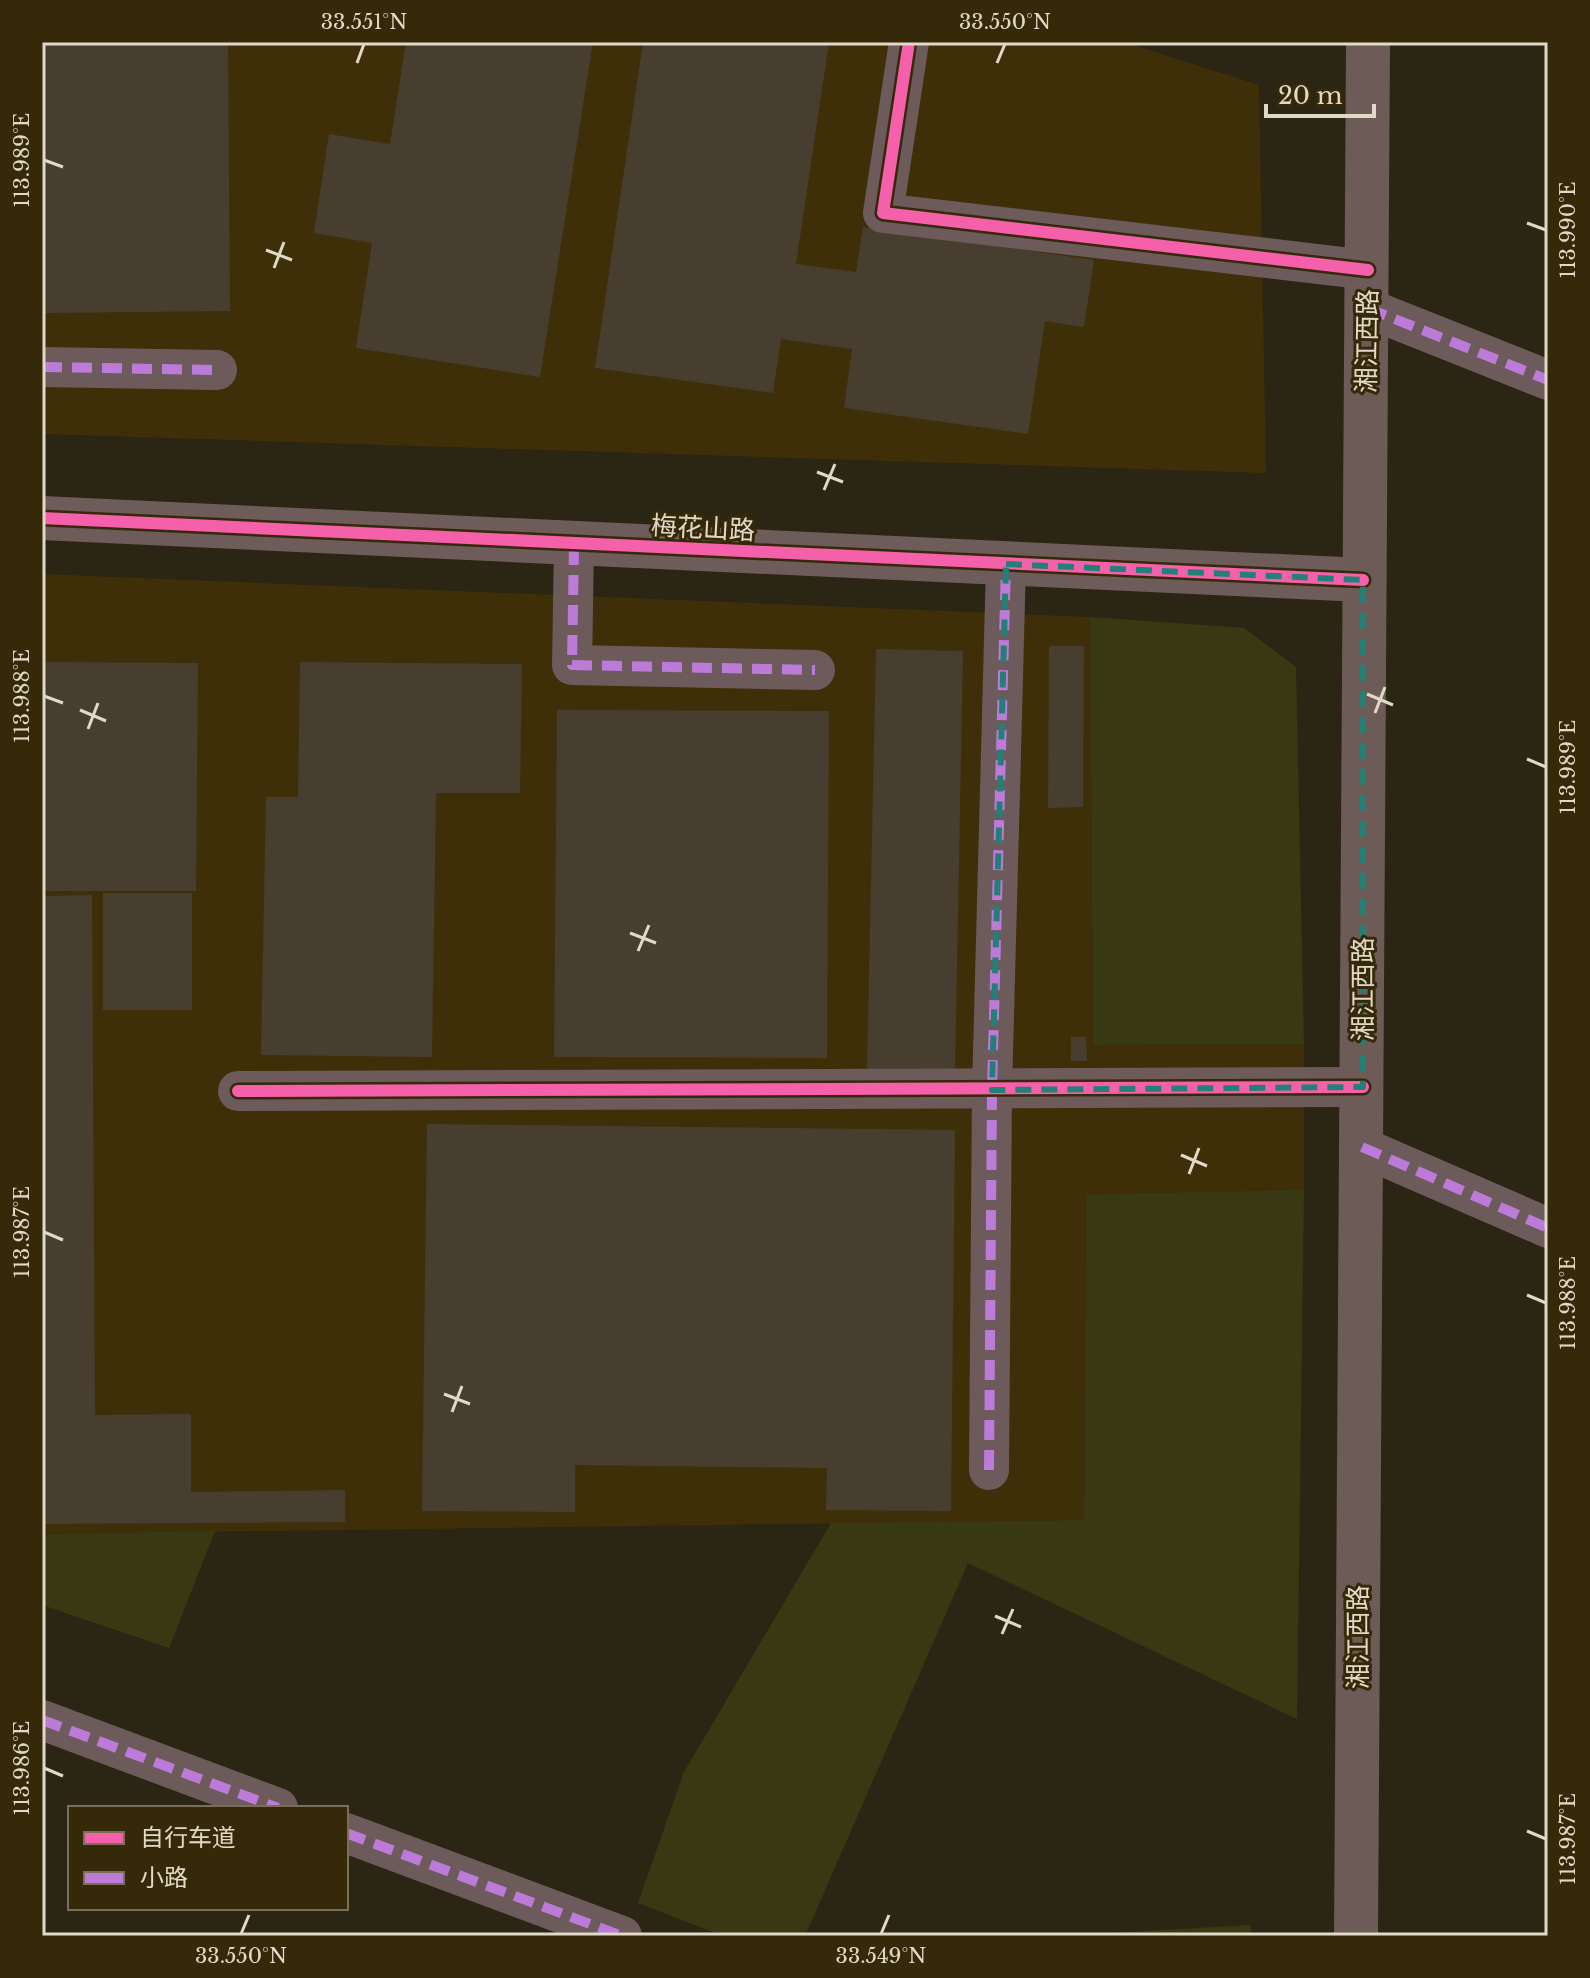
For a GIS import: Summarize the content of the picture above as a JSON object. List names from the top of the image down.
{
  "streets": {
    "main road": ["湘江西路"],
    "street": ["梅花山路"]
  },
  "crossings": [
    ["湘江西路", "梅花山路"]
  ],
  "legend": ["自行车道", "小路"],
  "scale_bar": "20 m",
  "coordinates": [
    "33.551°N",
    "33.550°N",
    "113.989°E",
    "113.990°E",
    "113.988°E",
    "113.987°E",
    "113.986°E",
    "33.549°N"
  ]
}
